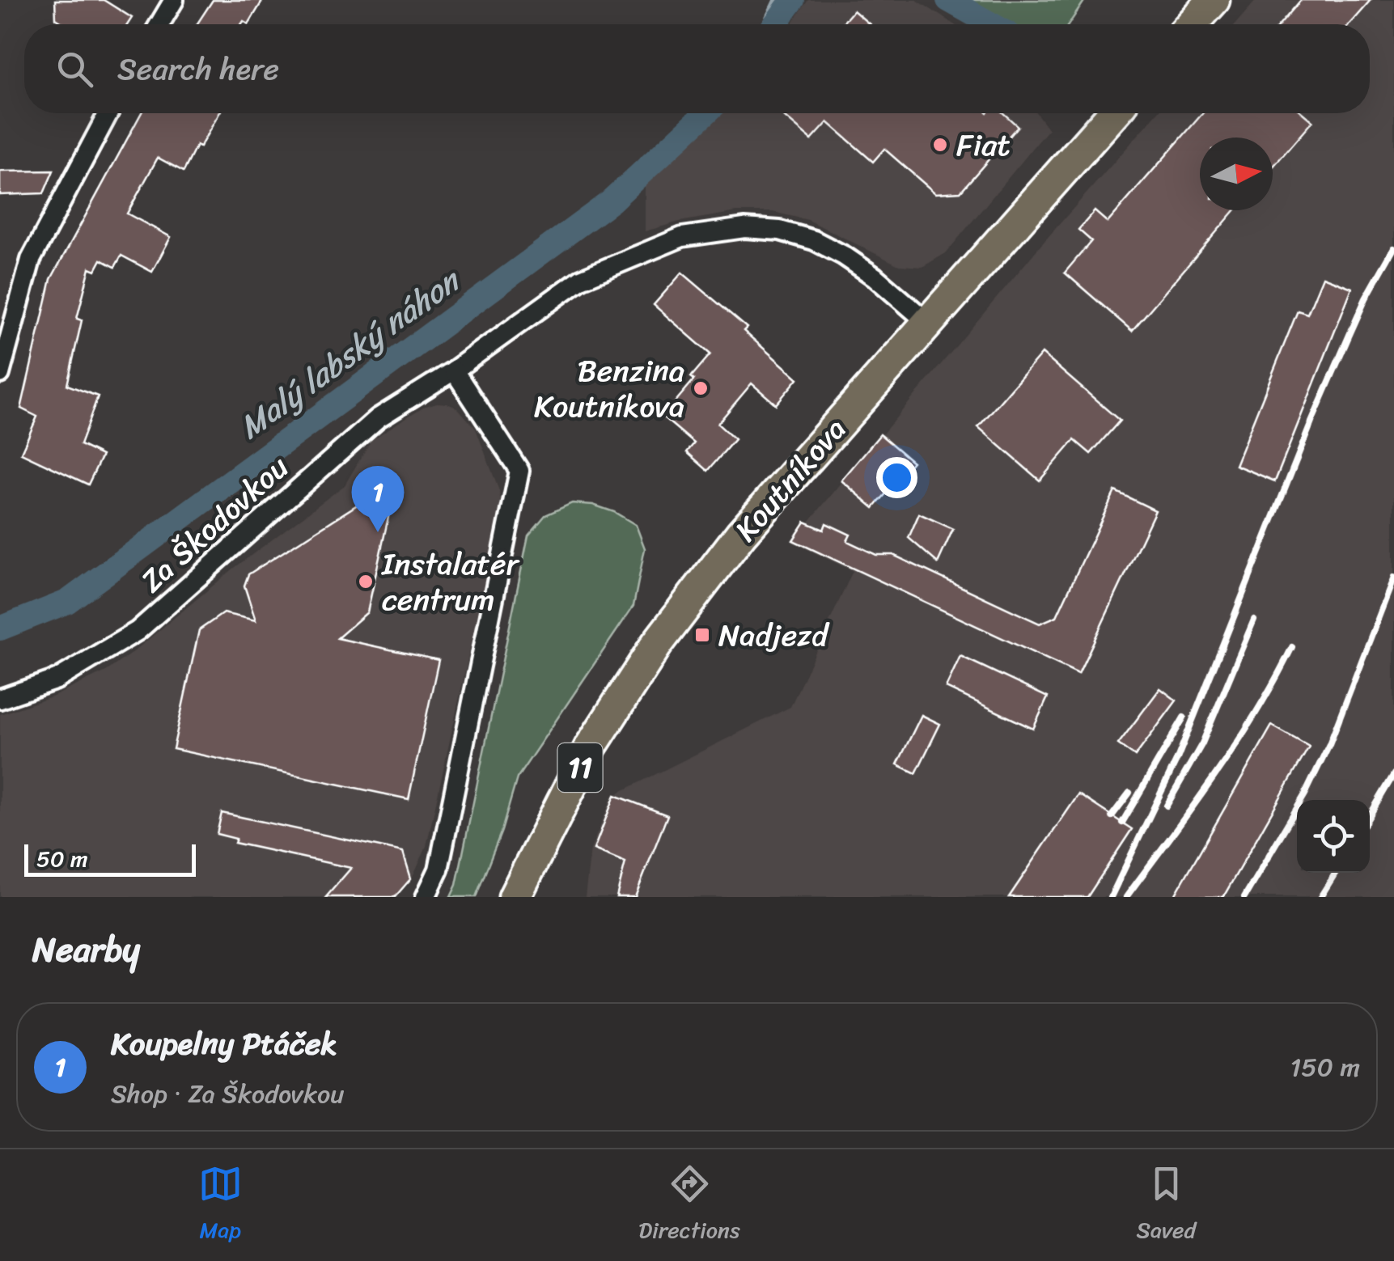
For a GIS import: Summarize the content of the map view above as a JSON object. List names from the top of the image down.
{
  "streets": {
    "main road": ["Koutníkova", "11"],
    "street": ["Za Škodovkou"]
  },
  "crossings": [
    ["Koutníkova", "Za Škodovkou"]
  ],
  "water": ["Malý labský náhon"],
  "places": {
    "other": ["Fiat", "Benzina Koutníkova", "Instalatér centrum"],
    "transit": ["Nadjezd"]
  },
  "scale_bar": "50 m",
  "north": "right",
  "page": {
    "search": "Search here",
    "pins": "1",
    "scale": "50 m",
    "heading": "Nearby",
    "list": [
      {
        "mark": "1",
        "name": "Koupelny Ptáček",
        "note": "Shop · Za Škodovkou",
        "value": "150 m"
      }
    ],
    "nav": ["Map", "Directions", "Saved"]
  }
}
